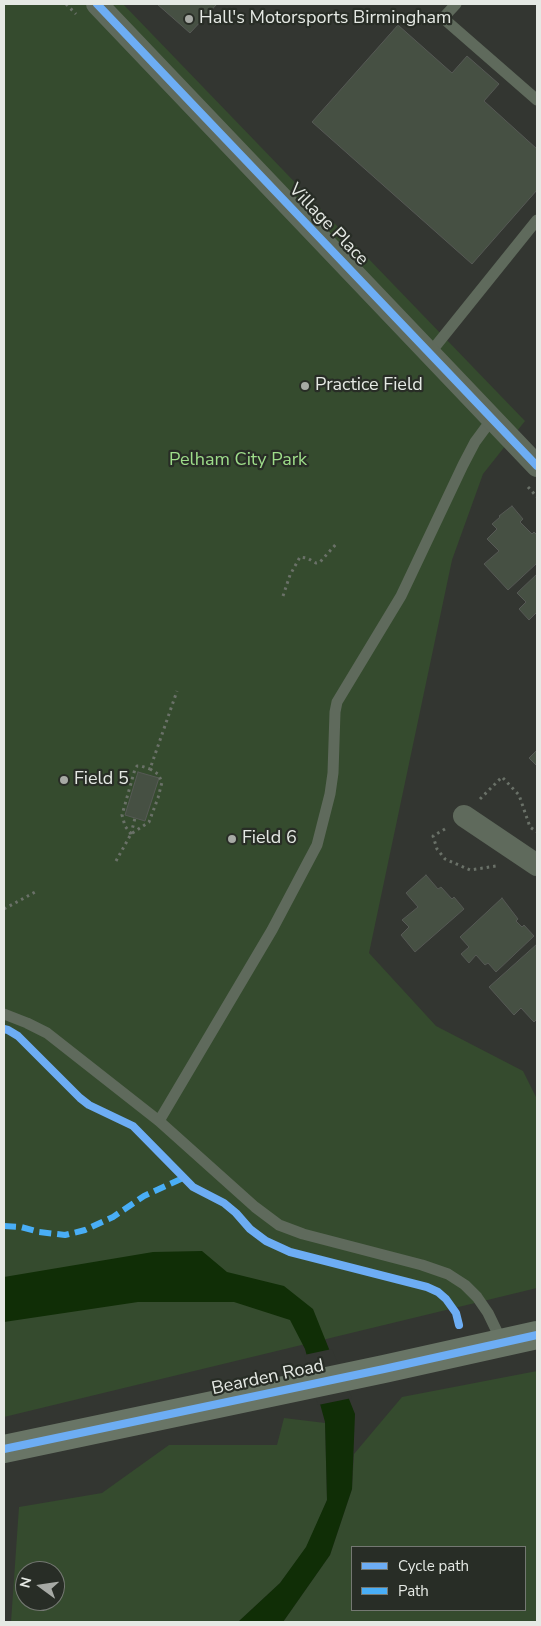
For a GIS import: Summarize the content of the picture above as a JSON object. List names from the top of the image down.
{
  "streets": {
    "street": ["Village Place", "Bearden Road"]
  },
  "parks": ["Pelham City Park"],
  "places": [
    "Hall's Motorsports Birmingham",
    "Practice Field",
    "Field 5",
    "Field 6"
  ],
  "legend": ["Cycle path", "Path"],
  "north": "left"
}
